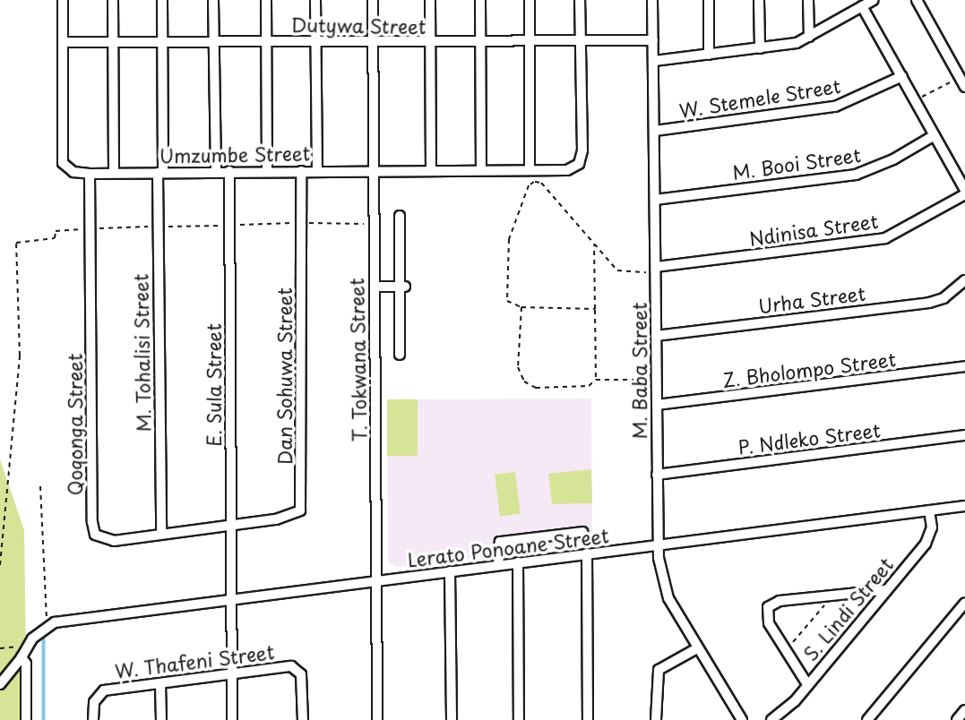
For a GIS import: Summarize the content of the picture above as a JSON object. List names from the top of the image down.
{
  "streets": {
    "street": [
      "Dutywa Street",
      "W. Stemele Street",
      "Umzumbe Street",
      "M. Booi Street",
      "Ndinisa Street",
      "Urha Street",
      "M. Tohalisi Street",
      "T. Tokwana Street",
      "Z. Bholompo Street",
      "M. Baba Street",
      "Dan Sohuwa Street",
      "E. Sula Street",
      "Qoqonga Street",
      "P. Ndleko Street",
      "Lerato Ponoane Street",
      "S. Lindi Street",
      "W. Thafeni Street"
    ]
  },
  "crossings": [
    ["Dutywa Street", "Umzumbe Street"],
    ["Dutywa Street", "M. Tohalisi Street"],
    ["Dutywa Street", "T. Tokwana Street"],
    ["Dutywa Street", "M. Baba Street"],
    ["W. Stemele Street", "M. Baba Street"],
    ["Umzumbe Street", "M. Tohalisi Street"],
    ["Umzumbe Street", "T. Tokwana Street"],
    ["Umzumbe Street", "Dan Sohuwa Street"],
    ["Umzumbe Street", "E. Sula Street"],
    ["Umzumbe Street", "Qoqonga Street"],
    ["M. Booi Street", "M. Baba Street"],
    ["Ndinisa Street", "M. Baba Street"],
    ["Urha Street", "M. Baba Street"],
    ["M. Tohalisi Street", "Qoqonga Street"],
    ["T. Tokwana Street", "Lerato Ponoane Street"],
    ["Z. Bholompo Street", "M. Baba Street"],
    ["M. Baba Street", "P. Ndleko Street"],
    ["M. Baba Street", "Lerato Ponoane Street"],
    ["Dan Sohuwa Street", "E. Sula Street"],
    ["Dan Sohuwa Street", "Qoqonga Street"],
    ["E. Sula Street", "Qoqonga Street"],
    ["E. Sula Street", "Lerato Ponoane Street"],
    ["E. Sula Street", "W. Thafeni Street"],
    ["Lerato Ponoane Street", "S. Lindi Street"]
  ]
}
